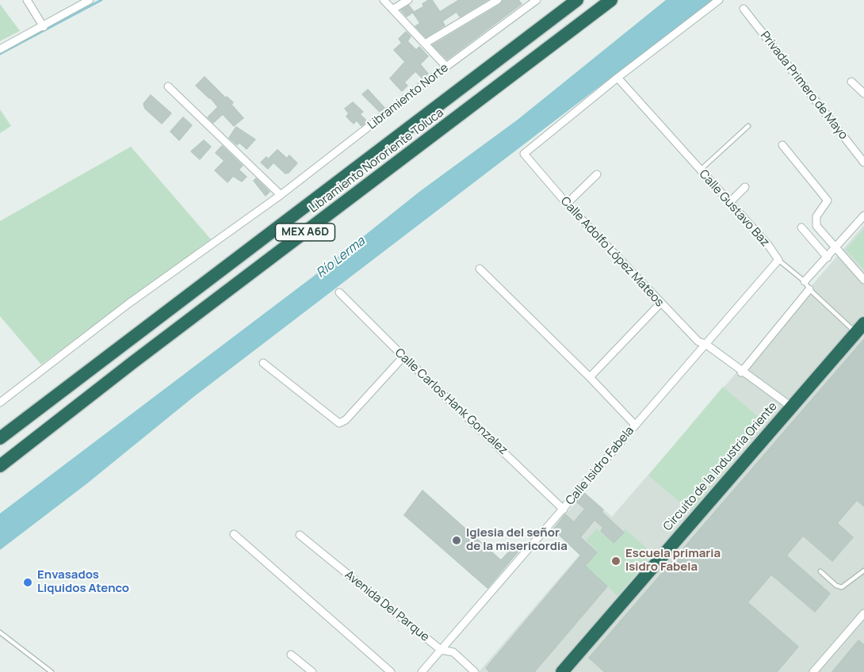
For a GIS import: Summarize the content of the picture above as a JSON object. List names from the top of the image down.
{
  "streets": {
    "highway": ["Libramiento Nororiente Toluca", "MEX A6D", "Circuito de la Industria Oriente"],
    "street": [
      "Privada Primero de Mayo",
      "Libramiento Norte",
      "Calle Gustavo Baz",
      "Calle Adolfo López Mateos",
      "Calle Carlos Hank Gonzalez",
      "Calle Isidro Fabela",
      "Avenida Del Parque"
    ]
  },
  "crossings": [
    ["Calle Gustavo Baz", "Calle Adolfo López Mateos"],
    ["Calle Gustavo Baz", "Calle Isidro Fabela"],
    ["Calle Gustavo Baz", "Circuito de la Industria Oriente"],
    ["Calle Adolfo López Mateos", "Calle Isidro Fabela"],
    ["Calle Adolfo López Mateos", "Circuito de la Industria Oriente"],
    ["Calle Carlos Hank Gonzalez", "Calle Isidro Fabela"],
    ["Calle Isidro Fabela", "Avenida Del Parque"]
  ],
  "water": ["Río Lerma"],
  "places": ["Iglesia del señor de la misericordia", "Escuela primaria Isidro Fabela", "Envasados Liquidos Atenco"]
}
